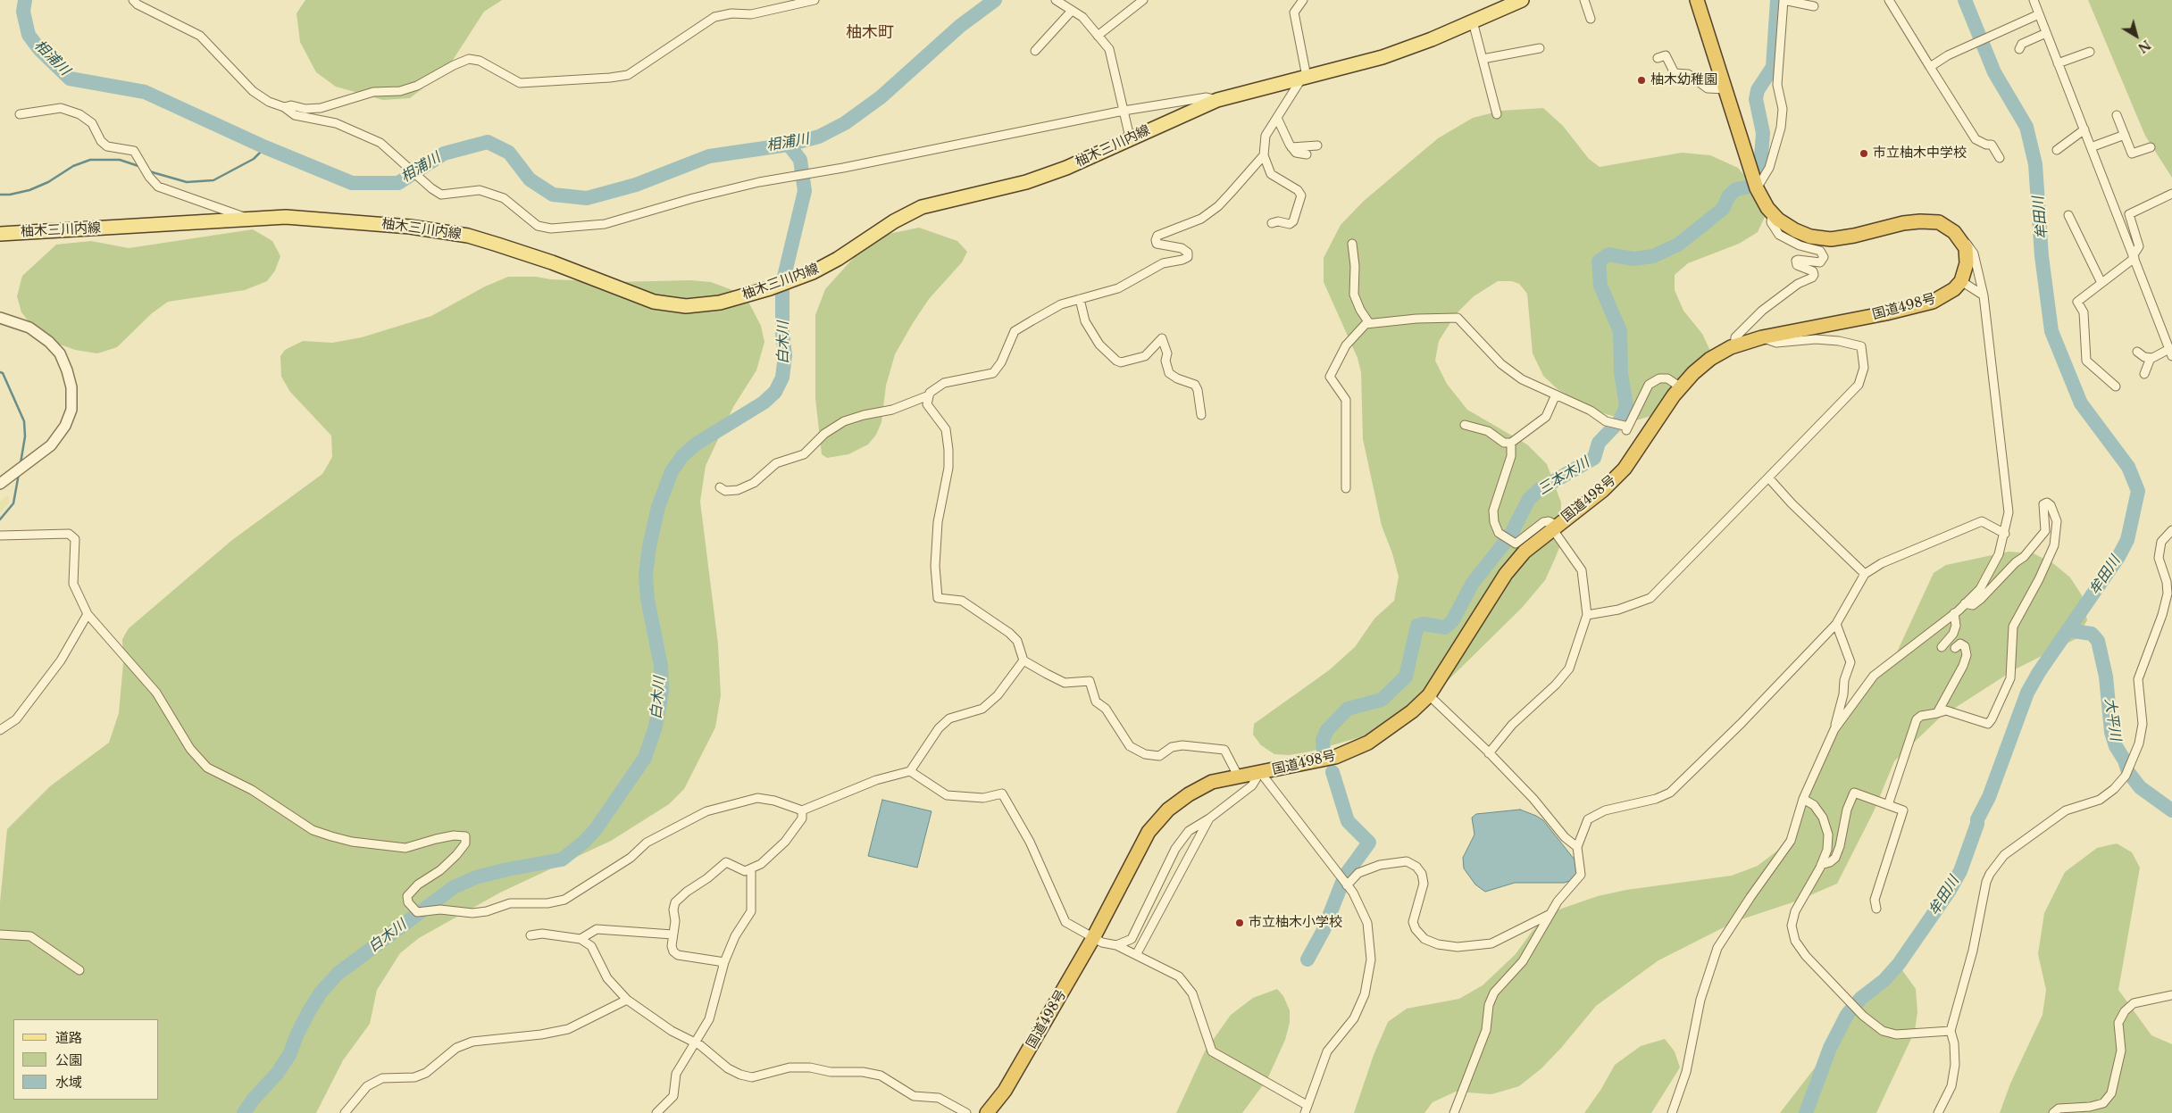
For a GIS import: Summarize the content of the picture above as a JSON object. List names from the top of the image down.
{
  "streets": {
    "highway": ["国道498号"],
    "main road": ["柚木三川内線"]
  },
  "districts": ["柚木町"],
  "water": [
    "相浦川",
    "牟田川",
    "白木川",
    "三本木川",
    "大平川"
  ],
  "places": ["柚木幼稚園", "市立柚木中学校", "市立柚木小学校"],
  "legend": ["道路", "公園", "水域"],
  "north": "bottom right"
}
